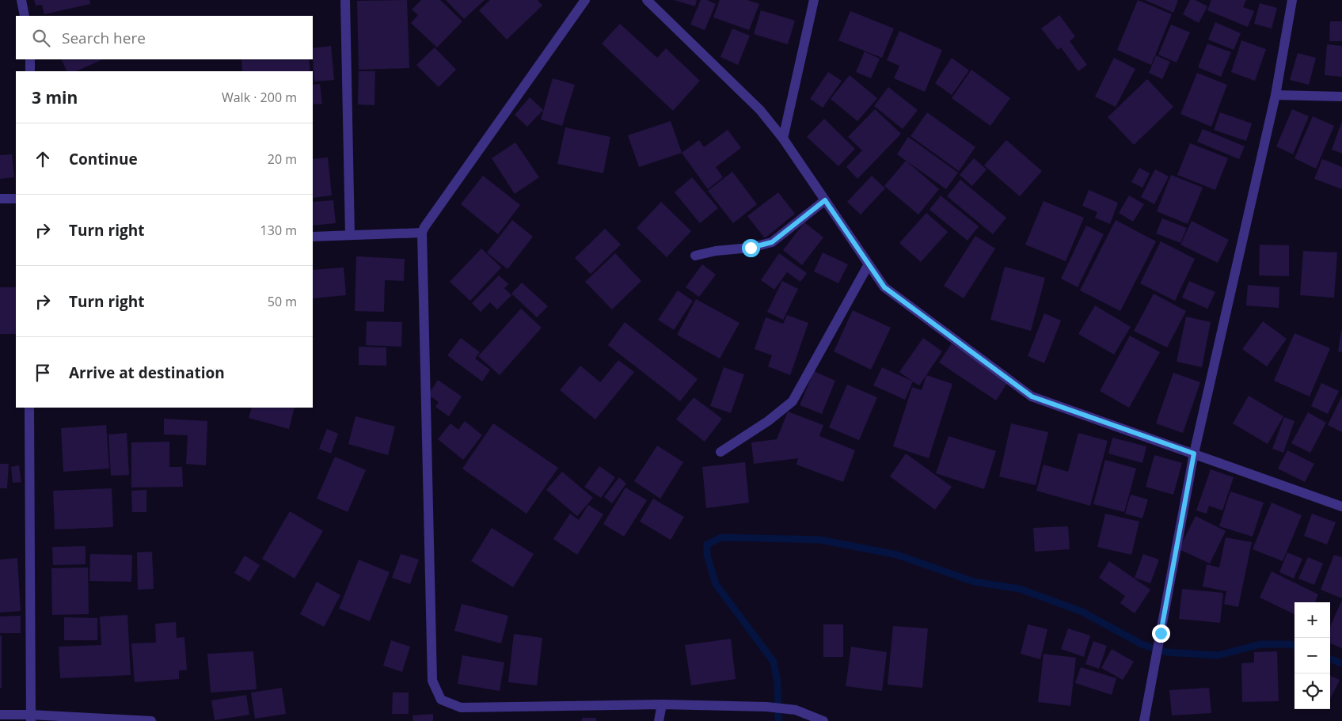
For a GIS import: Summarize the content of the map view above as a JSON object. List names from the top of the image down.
{
  "page": {
    "search": "Search here",
    "heading": ["3 min", "Walk · 200 m"],
    "list": [
      ["Continue", "20 m"],
      ["Turn right", "130 m"],
      ["Turn right", "50 m"],
      "Arrive at destination"
    ],
    "map_buttons": ["+", "−"]
  }
}
